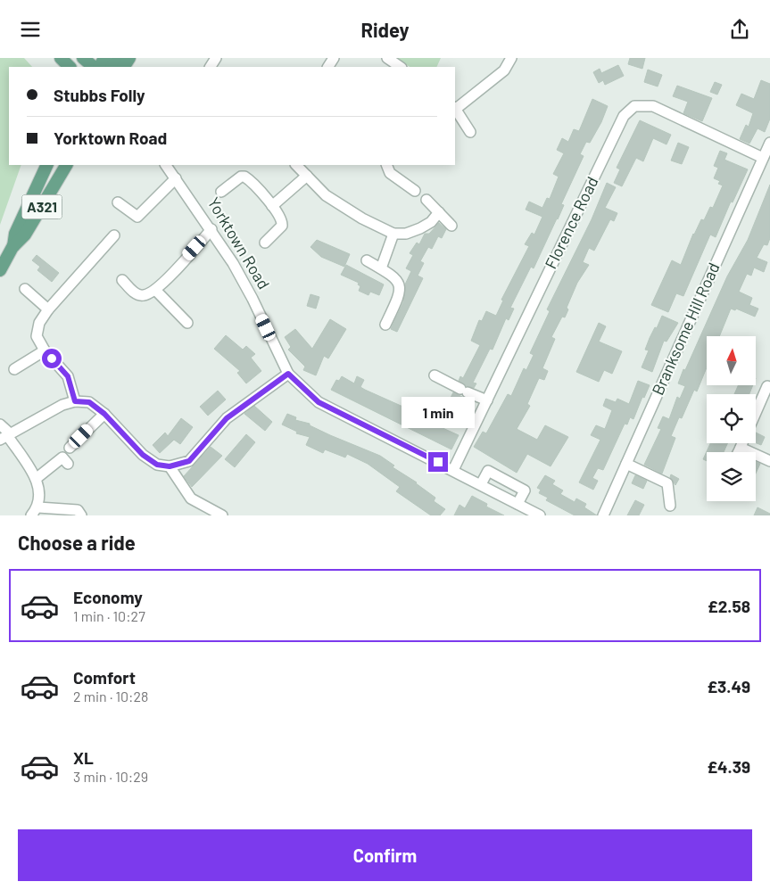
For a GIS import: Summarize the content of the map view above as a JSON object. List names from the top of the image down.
{
  "streets": {
    "main road": ["A321"],
    "street": ["Florence Road", "Yorktown Road", "Branksome Hill Road"]
  },
  "crossings": [
    ["Florence Road", "Yorktown Road"],
    ["Florence Road", "Branksome Hill Road"]
  ],
  "north": "top",
  "page": {
    "header": "Ridey",
    "banner": ["Stubbs Folly", "Yorktown Road"],
    "bubble": "1 min",
    "heading": "Choose a ride",
    "list": [
      {
        "name": "Economy",
        "note": "1 min · 10:27",
        "value": "£2.58"
      },
      {
        "name": "Comfort",
        "note": "2 min · 10:28",
        "value": "£3.49"
      },
      {
        "name": "XL",
        "note": "3 min · 10:29",
        "value": "£4.39"
      }
    ],
    "buttons": "Confirm"
  }
}
